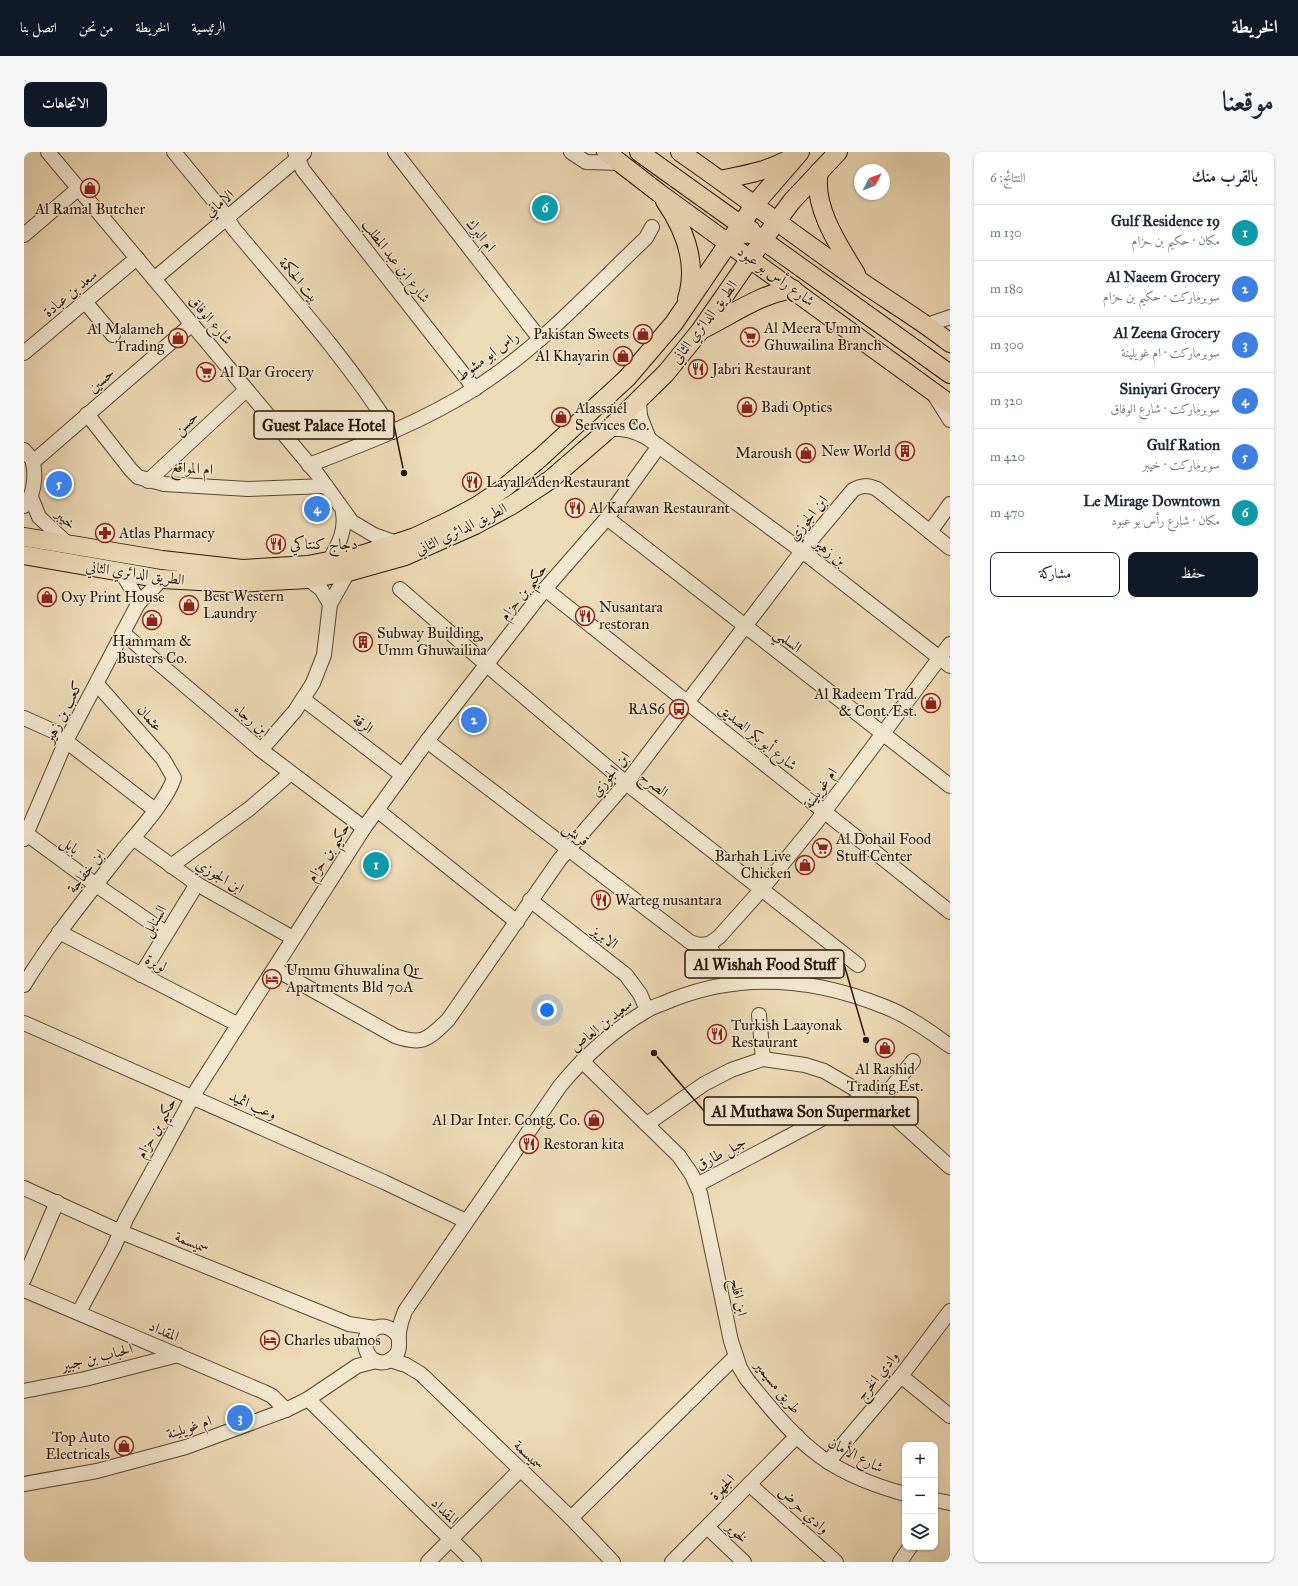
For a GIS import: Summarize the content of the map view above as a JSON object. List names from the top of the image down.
{
  "streets": {
    "main road": ["شارع رأس بو عبود", "الطريق الدائري الثاني"],
    "street": [
      "الاماني",
      "ام البرك",
      "شارع ابن عبد المطلب",
      "بيت الحكمة",
      "سعد بن عبادة",
      "شارع الوفاق",
      "راس ابو مشوط",
      "حسين",
      "حسن",
      "ام المواقع",
      "ابن الجوزي",
      "خيبر",
      "بن زهير",
      "حكيم بن حزام",
      "السلمي",
      "كعب بن زهير",
      "عثمان",
      "ابن رجاء",
      "الرقة",
      "شارع أبو بكر الصديق",
      "الصرح",
      "ام غويلينة",
      "قريش",
      "بابل",
      "ابن خفاجة",
      "السنابل",
      "الابريز",
      "لوبرة",
      "سعيد بن العاص",
      "وعب اثميد",
      "جبل طارق",
      "سميسمة",
      "ابن افلح",
      "المقداد",
      "الحباب بن جبير",
      "وادي الخرج",
      "طريق مسيمير",
      "شارع الأمان",
      "الجهرة",
      "وادي حرض",
      "لخوير"
    ]
  },
  "crossings": [
    ["الاماني", "شارع ابن عبد المطلب"],
    ["الاماني", "بيت الحكمة"],
    ["الاماني", "شارع الوفاق"],
    ["ام البرك", "راس ابو مشوط"],
    ["شارع ابن عبد المطلب", "راس ابو مشوط"],
    ["شارع رأس بو عبود", "الطريق الدائري الثاني"],
    ["بيت الحكمة", "راس ابو مشوط"],
    ["سعد بن عبادة", "شارع الوفاق"],
    ["شارع الوفاق", "الطريق الدائري الثاني"],
    ["شارع الوفاق", "راس ابو مشوط"],
    ["شارع الوفاق", "حسين"],
    ["شارع الوفاق", "حسن"],
    ["شارع الوفاق", "ام المواقع"],
    ["الطريق الدائري الثاني", "خيبر"],
    ["الطريق الدائري الثاني", "بن زهير"],
    ["الطريق الدائري الثاني", "كعب بن زهير"],
    ["حسين", "ام المواقع"],
    ["حسين", "خيبر"],
    ["حسن", "ام المواقع"],
    ["ابن الجوزي", "بن زهير"],
    ["ابن الجوزي", "حكيم بن حزام"],
    ["ابن الجوزي", "السلمي"],
    ["ابن الجوزي", "شارع أبو بكر الصديق"],
    ["ابن الجوزي", "الصرح"],
    ["ابن الجوزي", "قريش"],
    ["ابن الجوزي", "ابن خفاجة"],
    ["ابن الجوزي", "السنابل"],
    ["ابن الجوزي", "الابريز"],
    ["بن زهير", "حكيم بن حزام"],
    ["بن زهير", "ام غويلينة"],
    ["حكيم بن حزام", "السلمي"],
    ["حكيم بن حزام", "ابن رجاء"],
    ["حكيم بن حزام", "الرقة"],
    ["حكيم بن حزام", "شارع أبو بكر الصديق"],
    ["حكيم بن حزام", "الصرح"],
    ["حكيم بن حزام", "قريش"],
    ["حكيم بن حزام", "لوبرة"],
    ["حكيم بن حزام", "وعب اثميد"],
    ["حكيم بن حزام", "سميسمة"],
    ["حكيم بن حزام", "المقداد"],
    ["السلمي", "ام غويلينة"],
    ["كعب بن زهير", "عثمان"],
    ["كعب بن زهير", "ابن رجاء"],
    ["كعب بن زهير", "بابل"],
    ["عثمان", "ابن خفاجة"],
    ["شارع أبو بكر الصديق", "ام غويلينة"],
    ["الصرح", "ام غويلينة"],
    ["ام غويلينة", "قريش"],
    ["ام غويلينة", "سعيد بن العاص"],
    ["ام غويلينة", "سميسمة"],
    ["ام غويلينة", "المقداد"],
    ["بابل", "ابن خفاجة"],
    ["بابل", "السنابل"],
    ["ابن خفاجة", "لوبرة"],
    ["السنابل", "لوبرة"],
    ["الابريز", "سعيد بن العاص"],
    ["سعيد بن العاص", "وعب اثميد"],
    ["سعيد بن العاص", "سميسمة"],
    ["سعيد بن العاص", "ابن افلح"],
    ["جبل طارق", "ابن افلح"],
    ["ابن افلح", "طريق مسيمير"],
    ["المقداد", "الحباب بن جبير"],
    ["وادي الخرج", "شارع الأمان"],
    ["طريق مسيمير", "شارع الأمان"],
    ["طريق مسيمير", "الجهرة"],
    ["شارع الأمان", "الجهرة"],
    ["الجهرة", "وادي حرض"],
    ["الجهرة", "لخوير"]
  ],
  "places": {
    "shop": [
      "Al Ramal Butcher",
      "Pakistan Sweets",
      "Al Malameh Trading",
      "Al Khayarin",
      "Badi Optics",
      "Alassaiel Services Co.",
      "Maroush",
      "Oxy Print House",
      "Best Western Laundry",
      "Hammam & Busters Co.",
      "Al Radeem Trad. & Cont. Est.",
      "Barhah Live Chicken",
      "Al Rashid Trading Est.",
      "Al Dar Inter. Contg. Co.",
      "Top Auto Electricals"
    ],
    "supermarket": ["Al Meera Umm Ghuwailina Branch", "Al Dar Grocery", "Al Dohail Food Stuff Center"],
    "restaurant": [
      "Jabri Restaurant",
      "Layall Aden Restaurant",
      "Al Karawan Restaurant",
      "دجاج كنتاكي",
      "Nusantara restoran",
      "Warteg nusantara",
      "Turkish Laayonak Restaurant",
      "Restoran kita"
    ],
    "building": ["New World", "Subway Building, Umm Ghuwailina"],
    "other": ["Guest Palace Hotel", "Al Wishah Food Stuff", "Al Muthawa Son Supermarket"],
    "pharmacy": ["Atlas Pharmacy"],
    "bus stop": ["RAS6"],
    "hotel": ["Ummu Ghuwalina Qr Apartments Bld 70A", "Charles ubamos"]
  },
  "north": "top right",
  "page": {
    "header": "الخريطة",
    "nav": [
      "الرئيسية",
      "الخريطة",
      "من نحن",
      "اتصل بنا"
    ],
    "title": "موقعنا",
    "buttons": [
      "الاتجاهات",
      ["حفظ", "مشاركة"]
    ],
    "heading": ["بالقرب منك", "النتائج: 6"],
    "pins": [
      "6",
      "5",
      "4",
      "2",
      "1",
      "3"
    ],
    "list": [
      {
        "mark": "1",
        "name": "Gulf Residence 19",
        "note": "مكان · حكيم بن حزام",
        "value": "130 m"
      },
      {
        "mark": "2",
        "name": "Al Naeem Grocery",
        "note": "سوبرماركت · حكيم بن حزام",
        "value": "180 m"
      },
      {
        "mark": "3",
        "name": "Al Zeena Grocery",
        "note": "سوبرماركت · ام غويلينة",
        "value": "300 m"
      },
      {
        "mark": "4",
        "name": "Siniyari Grocery",
        "note": "سوبرماركت · شارع الوفاق",
        "value": "320 m"
      },
      {
        "mark": "5",
        "name": "Gulf Ration",
        "note": "سوبرماركت · خيبر",
        "value": "420 m"
      },
      {
        "mark": "6",
        "name": "Le Mirage Downtown",
        "note": "مكان · شارع رأس بو عبود",
        "value": "470 m"
      }
    ],
    "map_buttons": ["+", "−"]
  }
}
